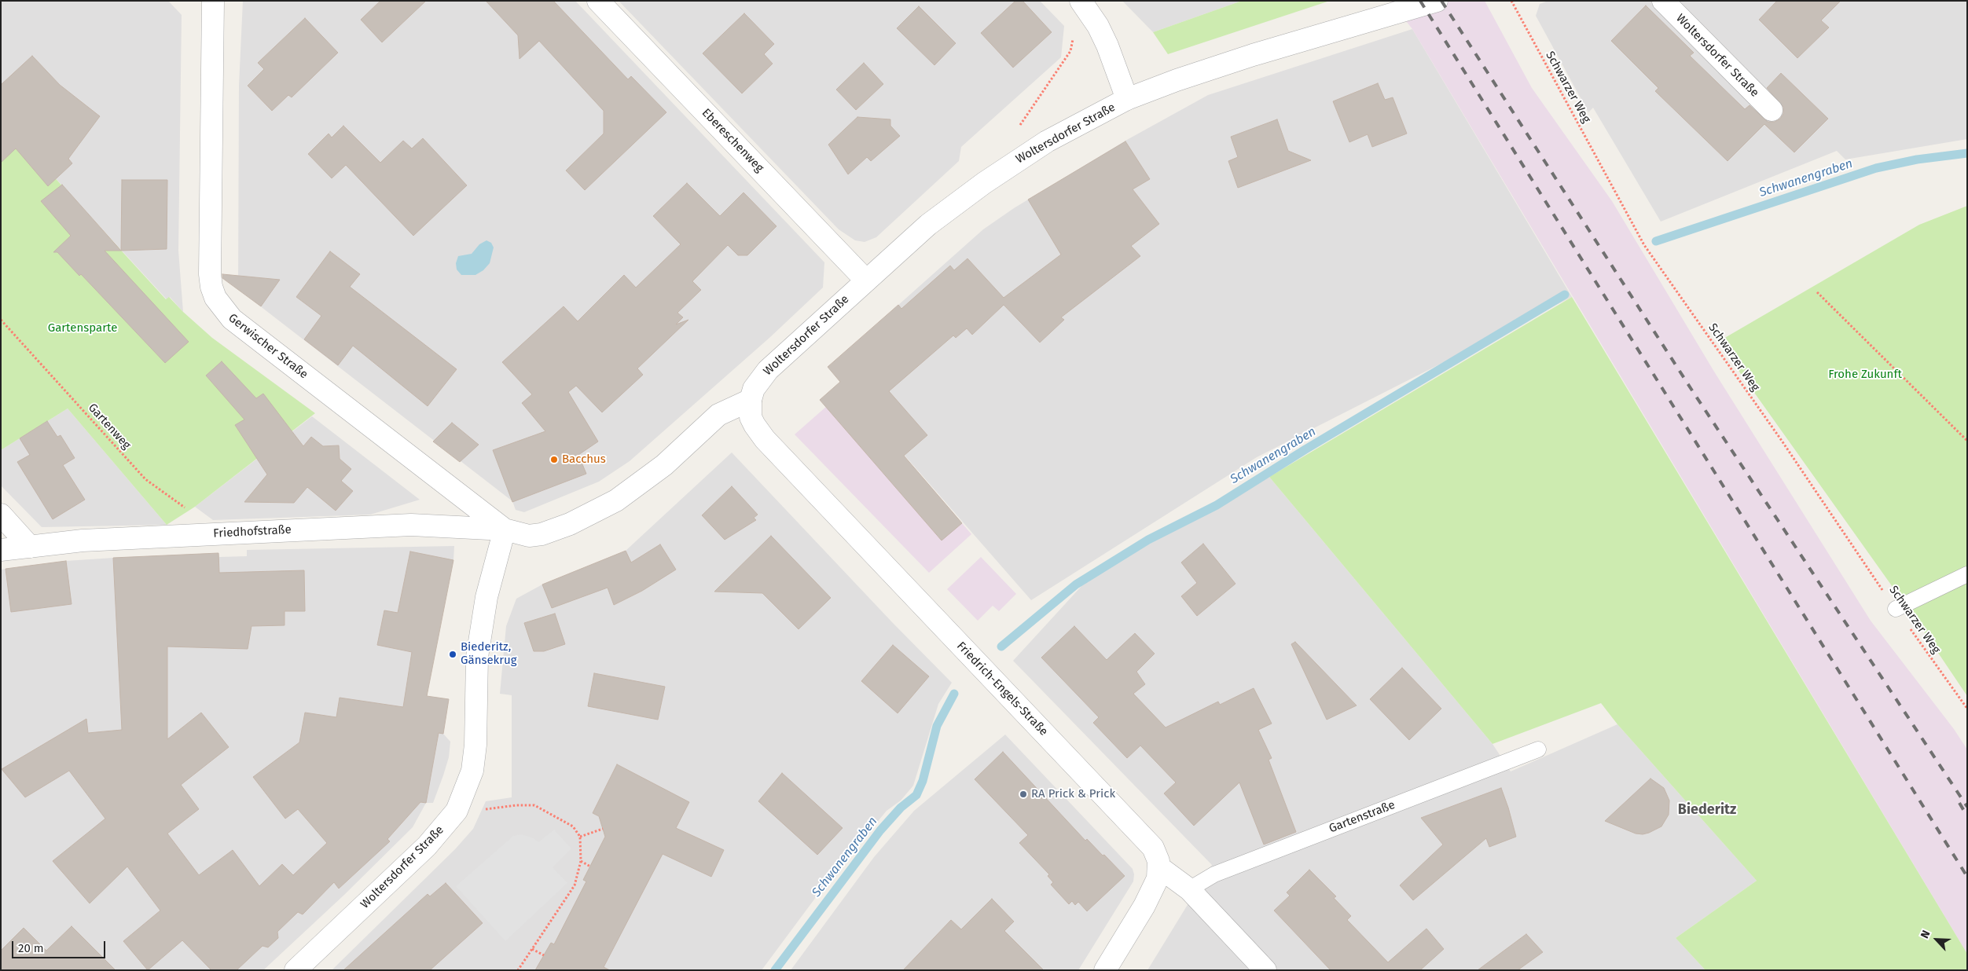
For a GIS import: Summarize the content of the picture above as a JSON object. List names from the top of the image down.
{
  "streets": {
    "street": [
      "Woltersdorfer Straße",
      "Ebereschenweg",
      "Gerwischer Straße",
      "Friedhofstraße",
      "Friedrich-Engels-Straße"
    ],
    "lane": ["Gartenstraße"],
    "path": ["Schwarzer Weg", "Gartenweg"]
  },
  "crossings": [
    ["Woltersdorfer Straße", "Ebereschenweg"],
    ["Woltersdorfer Straße", "Gerwischer Straße"],
    ["Woltersdorfer Straße", "Friedhofstraße"],
    ["Woltersdorfer Straße", "Friedrich-Engels-Straße"],
    ["Gerwischer Straße", "Friedhofstraße"],
    ["Gartenweg", "Friedhofstraße"]
  ],
  "districts": ["Biederitz"],
  "water": ["Schwanengraben"],
  "parks": ["Gartensparte", "Frohe Zukunft"],
  "places": ["Bacchus", "Biederitz, Gänsekrug", "RA Prick & Prick"],
  "scale_bar": "20 m",
  "north": "top left"
}
